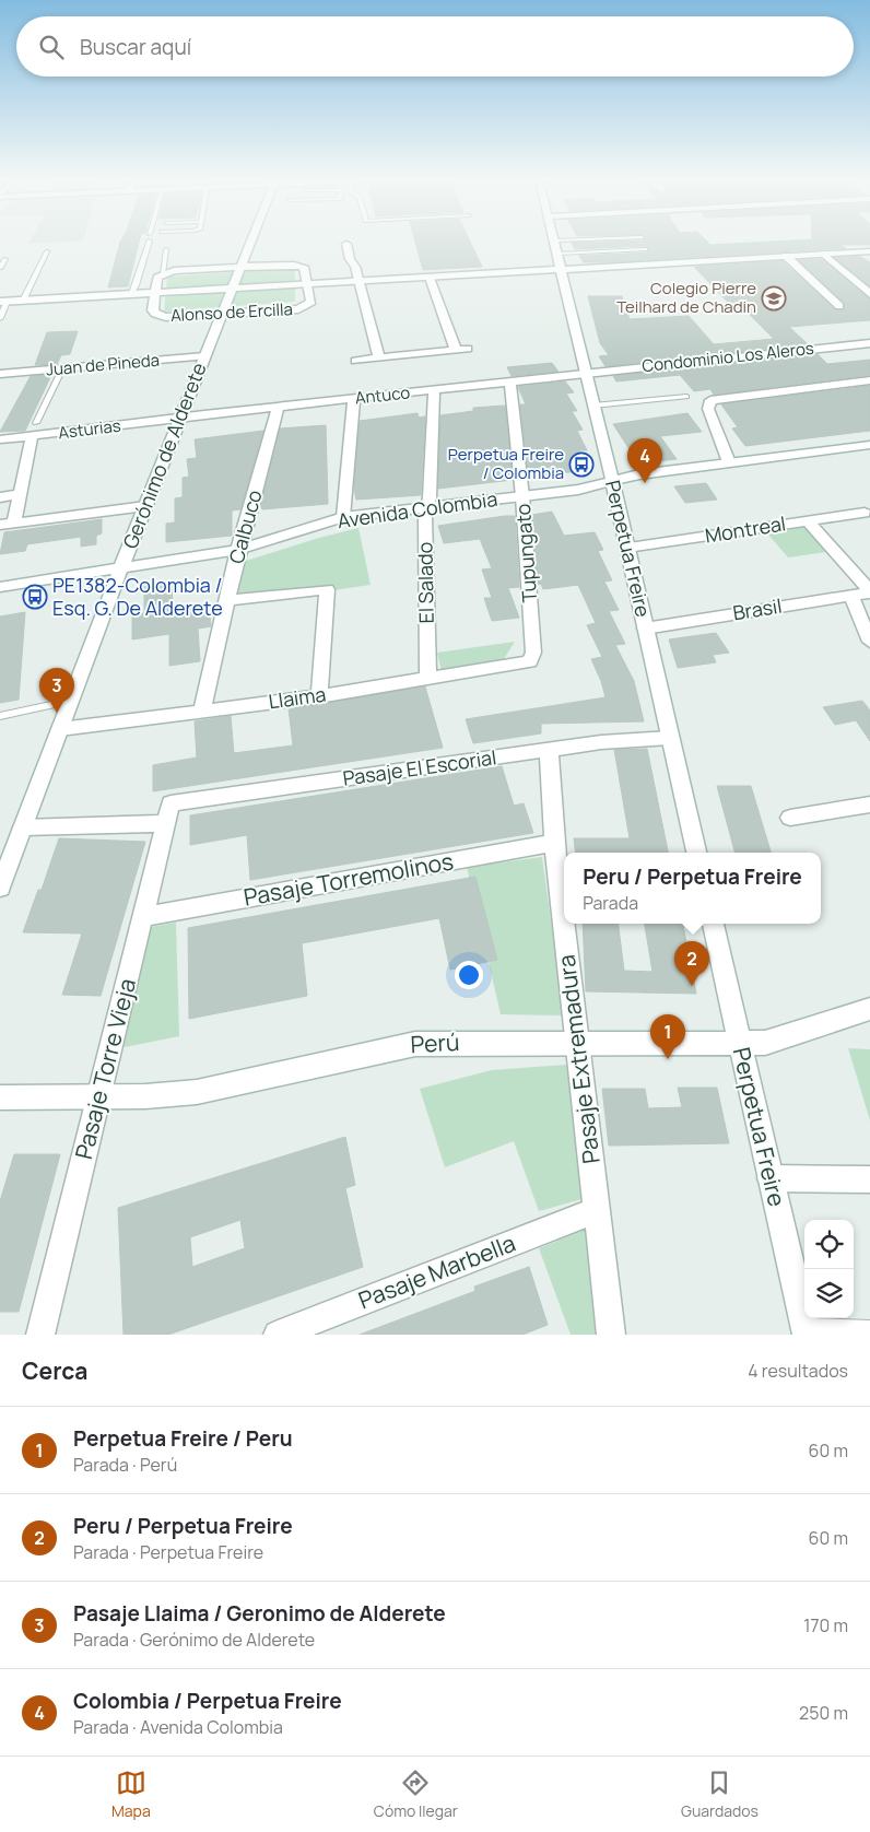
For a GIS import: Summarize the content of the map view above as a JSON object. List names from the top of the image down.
{
  "streets": {
    "street": [
      "Alonso de Ercilla",
      "Condominio Los Aleros",
      "Juan de Pineda",
      "Antuco",
      "Asturias",
      "Gerónimo de Alderete",
      "Avenida Colombia",
      "Calbuco",
      "Montreal",
      "Perpetua Freire",
      "Tupungato",
      "El Salado",
      "Brasil",
      "Llaima",
      "Pasaje El Escorial",
      "Pasaje Torremolinos",
      "Perú",
      "Pasaje Extremadura",
      "Pasaje Torre Vieja",
      "Pasaje Marbella"
    ]
  },
  "crossings": [
    ["Alonso de Ercilla", "Gerónimo de Alderete"],
    ["Alonso de Ercilla", "Perpetua Freire"],
    ["Condominio Los Aleros", "Antuco"],
    ["Condominio Los Aleros", "Perpetua Freire"],
    ["Juan de Pineda", "Gerónimo de Alderete"],
    ["Antuco", "Asturias"],
    ["Antuco", "Gerónimo de Alderete"],
    ["Antuco", "Calbuco"],
    ["Antuco", "Perpetua Freire"],
    ["Antuco", "Tupungato"],
    ["Antuco", "El Salado"],
    ["Asturias", "Gerónimo de Alderete"],
    ["Gerónimo de Alderete", "Avenida Colombia"],
    ["Gerónimo de Alderete", "Llaima"],
    ["Gerónimo de Alderete", "Pasaje El Escorial"],
    ["Avenida Colombia", "Calbuco"],
    ["Avenida Colombia", "Perpetua Freire"],
    ["Avenida Colombia", "Tupungato"],
    ["Avenida Colombia", "El Salado"],
    ["Calbuco", "Llaima"],
    ["Montreal", "Perpetua Freire"],
    ["Perpetua Freire", "Brasil"],
    ["Perpetua Freire", "Pasaje El Escorial"],
    ["Perpetua Freire", "Perú"],
    ["Tupungato", "Llaima"],
    ["El Salado", "Llaima"],
    ["Pasaje El Escorial", "Pasaje Extremadura"],
    ["Pasaje El Escorial", "Pasaje Torre Vieja"],
    ["Pasaje Torremolinos", "Pasaje Extremadura"],
    ["Pasaje Torremolinos", "Pasaje Torre Vieja"],
    ["Perú", "Pasaje Extremadura"],
    ["Perú", "Pasaje Torre Vieja"],
    ["Pasaje Extremadura", "Pasaje Marbella"]
  ],
  "places": {
    "school or university": ["Colegio Pierre Teilhard de Chadin"],
    "bus stop": ["Perpetua Freire / Colombia", "PE1382-Colombia / Esq. G. De Alderete"]
  },
  "page": {
    "search": "Buscar aquí",
    "pins": [
      "4",
      "3",
      "2",
      "1"
    ],
    "popup": ["Peru / Perpetua Freire", "Parada"],
    "heading": ["Cerca", "4 resultados"],
    "list": [
      {
        "mark": "1",
        "name": "Perpetua Freire / Peru",
        "note": "Parada · Perú",
        "value": "60 m"
      },
      {
        "mark": "2",
        "name": "Peru / Perpetua Freire",
        "note": "Parada · Perpetua Freire",
        "value": "60 m"
      },
      {
        "mark": "3",
        "name": "Pasaje Llaima / Geronimo de Alderete",
        "note": "Parada · Gerónimo de Alderete",
        "value": "170 m"
      },
      {
        "mark": "4",
        "name": "Colombia / Perpetua Freire",
        "note": "Parada · Avenida Colombia",
        "value": "250 m"
      }
    ],
    "nav": ["Mapa", "Cómo llegar", "Guardados"]
  }
}
